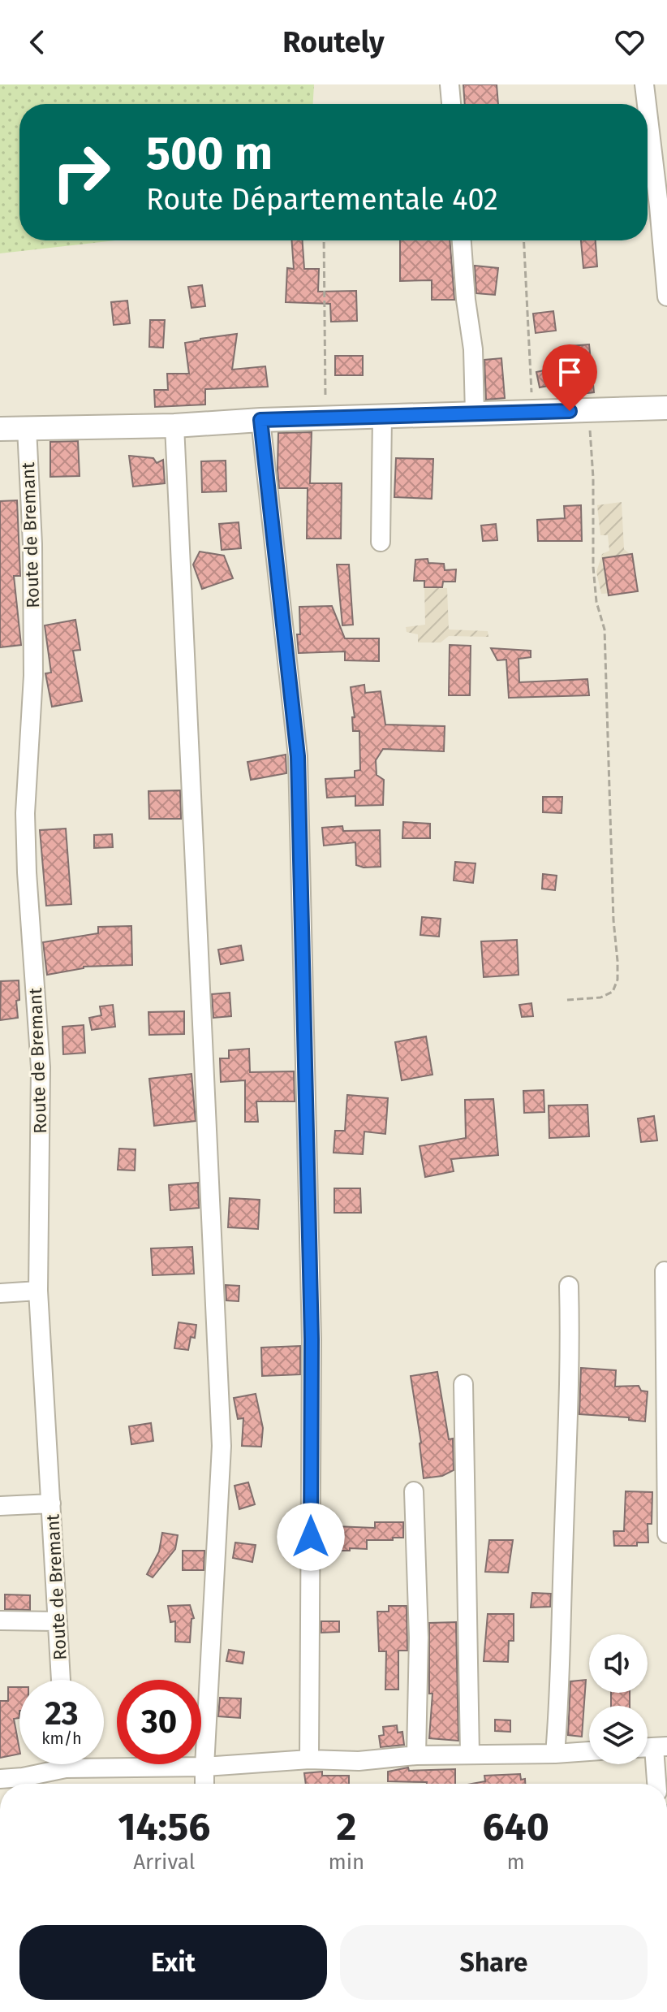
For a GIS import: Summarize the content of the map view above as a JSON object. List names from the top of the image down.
{
  "streets": {
    "street": ["Route de Bremant"]
  },
  "page": {
    "header": "Routely",
    "turn": ["500 m", "Route Départementale 402"],
    "speed": "23 km/h",
    "limit": "30",
    "eta": [
      "14:56",
      "Arrival",
      "2",
      "min",
      "640",
      "m"
    ],
    "buttons": ["Exit", "Share"]
  }
}
